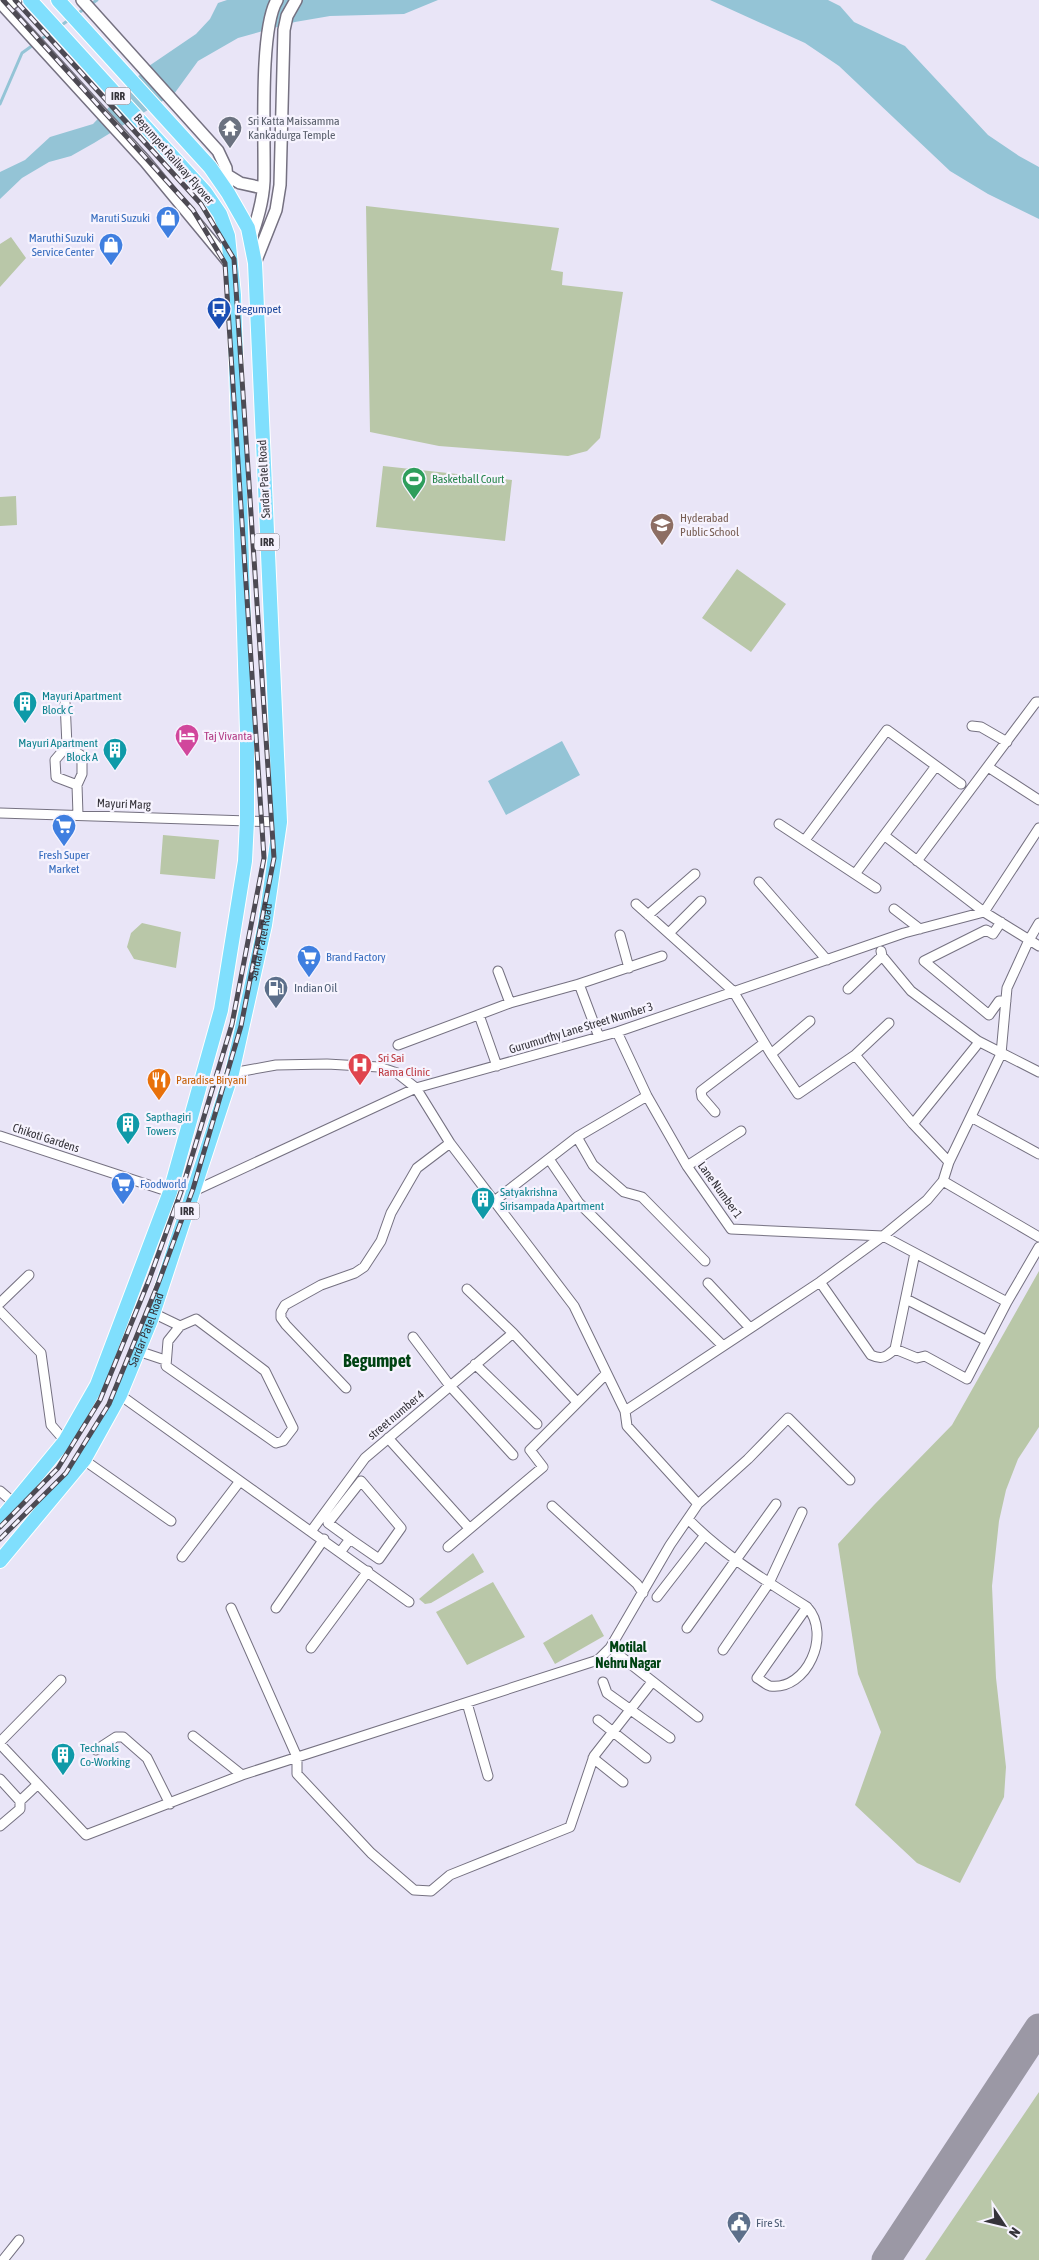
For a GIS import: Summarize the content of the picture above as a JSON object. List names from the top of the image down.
{
  "streets": {
    "main road": ["IRR", "Begumpet Railway Flyover", "Sardar Patel Road"],
    "street": [
      "Mayuri Marg",
      "Gurumurthy Lane Street Number 3",
      "Chikoti Gardens",
      "Lane Number 1",
      "street number 4"
    ]
  },
  "crossings": [
    ["Begumpet Railway Flyover", "Sardar Patel Road"],
    ["Sardar Patel Road", "Mayuri Marg"],
    ["Sardar Patel Road", "Gurumurthy Lane Street Number 3"],
    ["Sardar Patel Road", "Chikoti Gardens"],
    ["Gurumurthy Lane Street Number 3", "Lane Number 1"]
  ],
  "districts": ["Begumpet", "Motilal Nehru Nagar"],
  "places": {
    "temple": ["Sri Katta Maissamma Kankadurga Temple"],
    "shop": ["Maruti Suzuki", "Maruthi Suzuki Service Center"],
    "bus stop": ["Begumpet"],
    "sports": ["Basketball Court"],
    "school or university": ["Hyderabad Public School"],
    "building": [
      "Mayuri Apartment Block C",
      "Mayuri Apartment Block A",
      "Sapthagiri Towers",
      "Satyakrishna Sirisampada Apartment",
      "Technals Co-Working"
    ],
    "hotel": ["Taj Vivanta"],
    "supermarket": ["Fresh Super Market", "Brand Factory", "Foodworld"],
    "fuel station": ["Indian Oil"],
    "hospital": ["Sri Sai Rama Clinic"],
    "restaurant": ["Paradise Biryani"],
    "public building": ["Fire St."]
  },
  "north": "bottom right"
}
